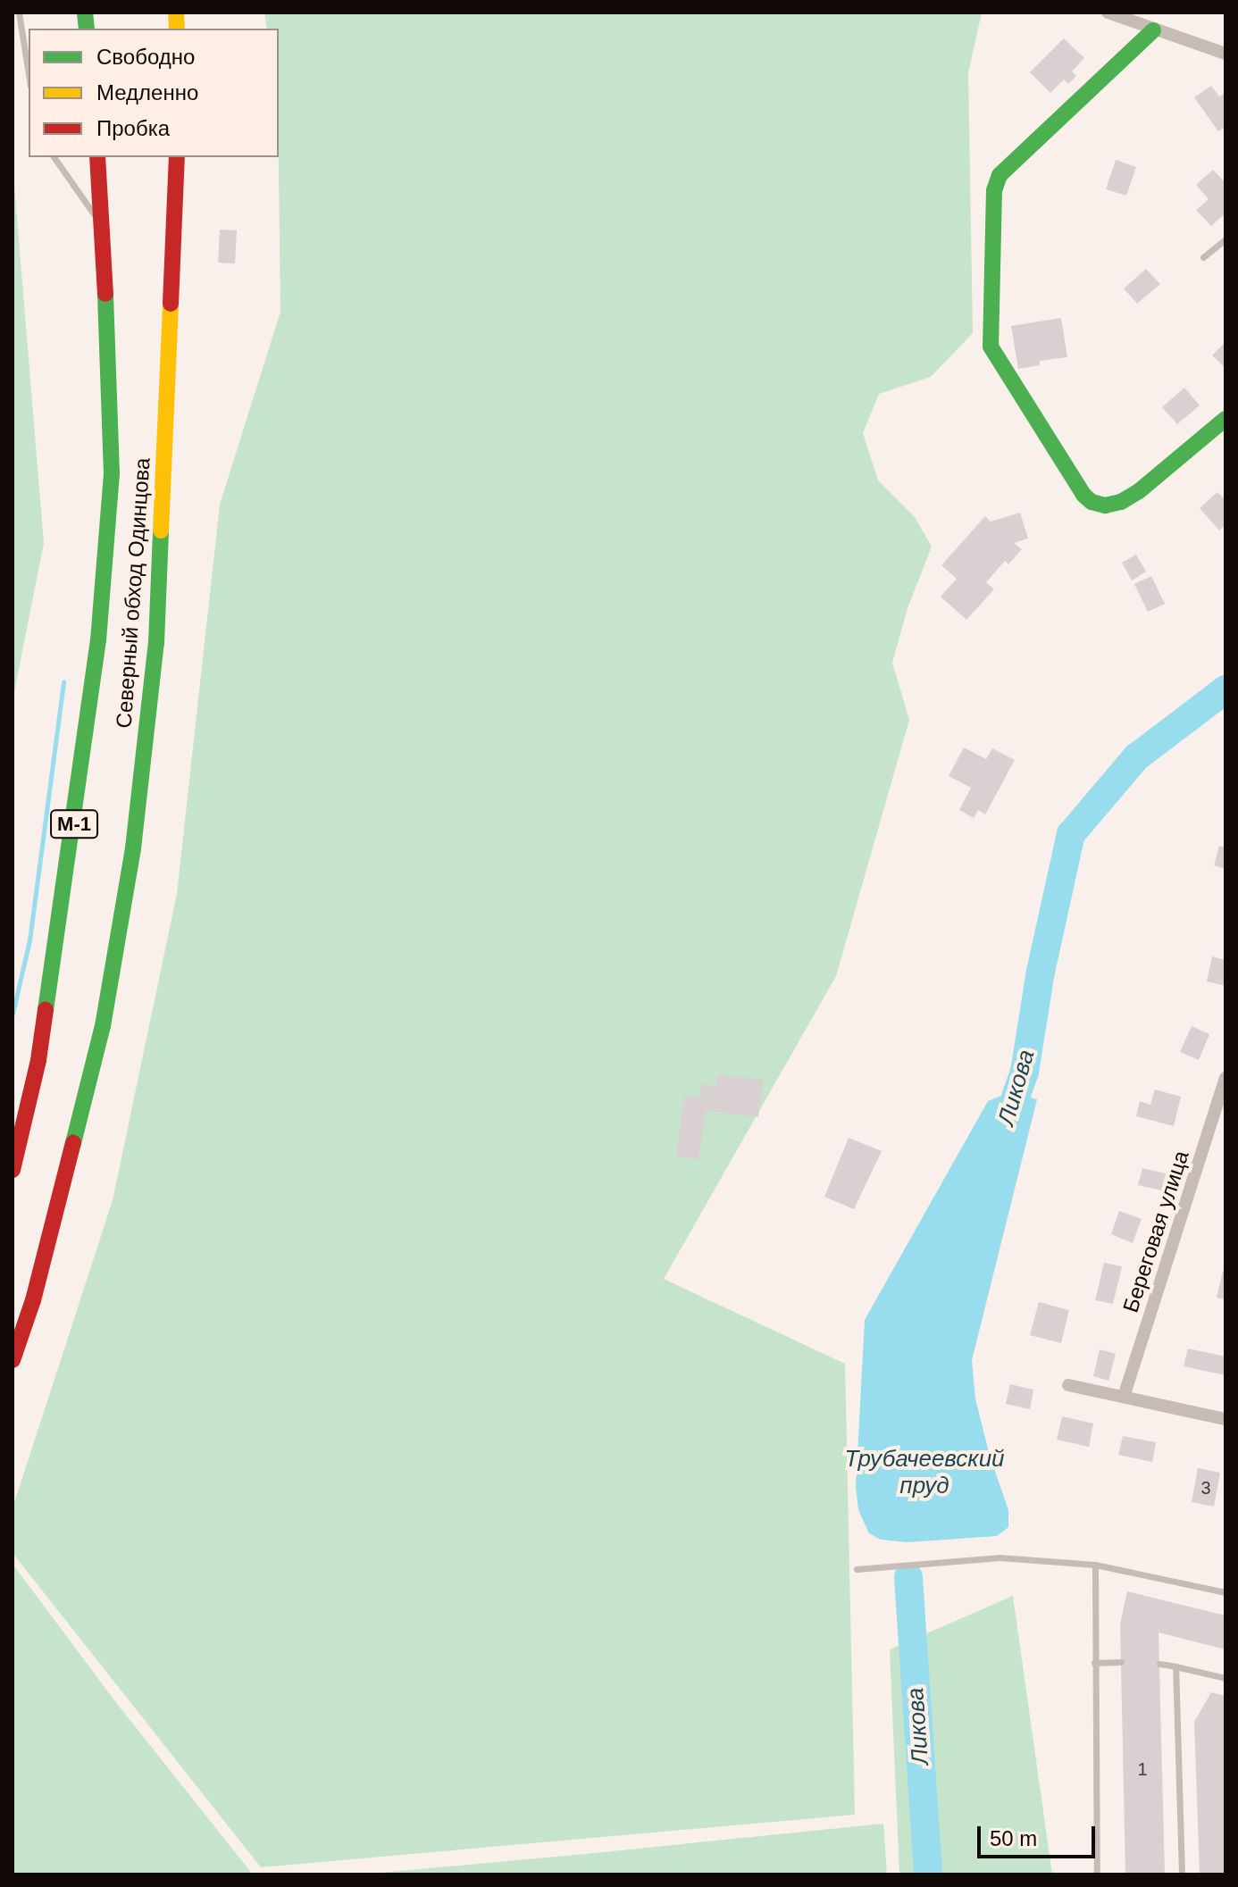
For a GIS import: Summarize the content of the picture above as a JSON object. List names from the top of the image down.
{
  "streets": {
    "main road": ["Северный обход Одинцова", "М-1"],
    "street": ["Береговая улица"]
  },
  "water": ["Ликова", "Трубачеевский пруд"],
  "house_numbers": ["3", "1"],
  "legend": ["Свободно", "Медленно", "Пробка"],
  "scale_bar": "50 m"
}
